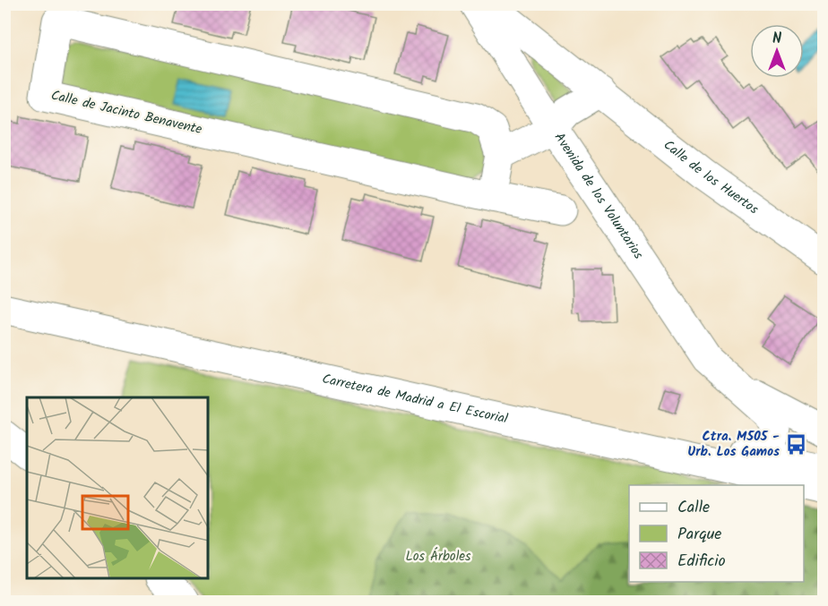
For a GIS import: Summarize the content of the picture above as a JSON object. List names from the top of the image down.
{
  "streets": {
    "main road": [
      "Calle de Jacinto Benavente",
      "Calle de los Huertos",
      "Avenida de los Voluntarios",
      "Carretera de Madrid a El Escorial"
    ]
  },
  "crossings": [
    ["Avenida de los Voluntarios", "Carretera de Madrid a El Escorial"]
  ],
  "parks": ["Los Árboles"],
  "places": {
    "bus stop": ["Ctra. M505 - Urb. Los Gamos"]
  },
  "legend": ["Calle", "Parque", "Edificio"],
  "north": "top"
}
